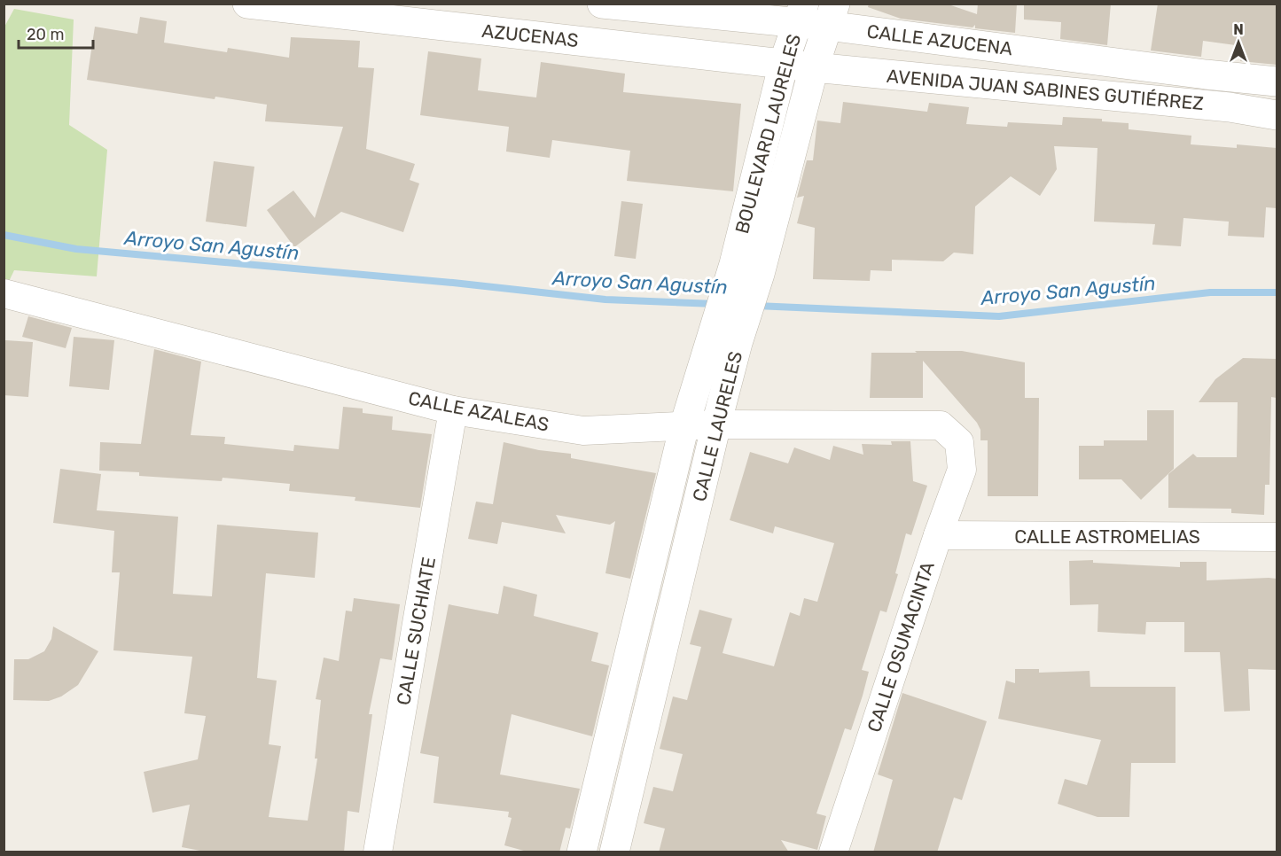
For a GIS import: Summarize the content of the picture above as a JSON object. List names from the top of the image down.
{
  "streets": {
    "street": [
      "AZUCENAS",
      "CALLE AZUCENA",
      "AVENIDA JUAN SABINES GUTIÉRREZ",
      "BOULEVARD LAURELES",
      "CALLE AZALEAS",
      "CALLE LAURELES",
      "CALLE ASTROMELIAS",
      "CALLE SUCHIATE",
      "CALLE OSUMACINTA"
    ]
  },
  "crossings": [
    ["AZUCENAS", "AVENIDA JUAN SABINES GUTIÉRREZ"],
    ["AZUCENAS", "BOULEVARD LAURELES"],
    ["AZUCENAS", "CALLE LAURELES"],
    ["CALLE AZUCENA", "BOULEVARD LAURELES"],
    ["CALLE AZUCENA", "CALLE LAURELES"],
    ["AVENIDA JUAN SABINES GUTIÉRREZ", "CALLE LAURELES"],
    ["BOULEVARD LAURELES", "CALLE LAURELES"],
    ["CALLE AZALEAS", "CALLE LAURELES"],
    ["CALLE AZALEAS", "CALLE SUCHIATE"],
    ["CALLE AZALEAS", "CALLE OSUMACINTA"],
    ["CALLE ASTROMELIAS", "CALLE OSUMACINTA"]
  ],
  "water": ["Arroyo San Agustín"],
  "scale_bar": "20 m",
  "north": "top"
}
